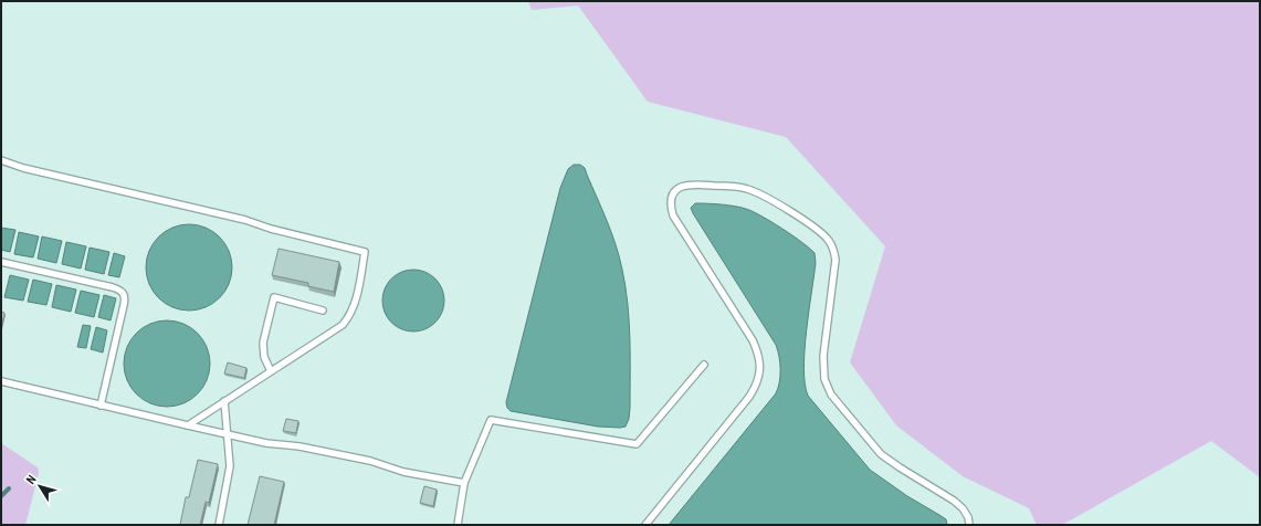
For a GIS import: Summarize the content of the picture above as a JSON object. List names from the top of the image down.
{
  "north": "top left"
}
